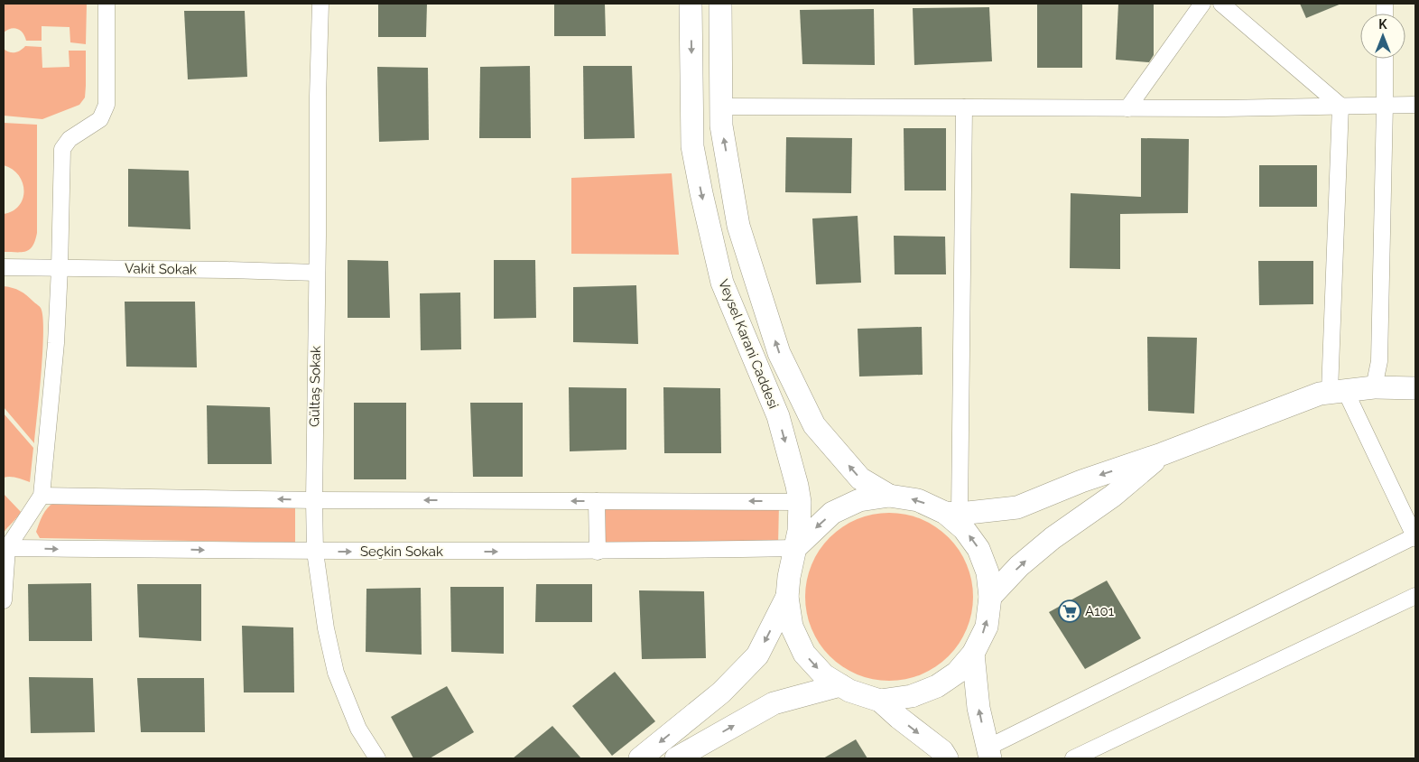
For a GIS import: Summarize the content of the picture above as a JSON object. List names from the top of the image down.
{
  "streets": {
    "main road": ["Veysel Karani Caddesi"],
    "street": ["Vakit Sokak", "Gültaş Sokak", "Seçkin Sokak"]
  },
  "crossings": [
    ["Vakit Sokak", "Gültaş Sokak"],
    ["Veysel Karani Caddesi", "Seçkin Sokak"],
    ["Gültaş Sokak", "Seçkin Sokak"]
  ],
  "places": {
    "supermarket": ["A101"]
  },
  "north": "top"
}
